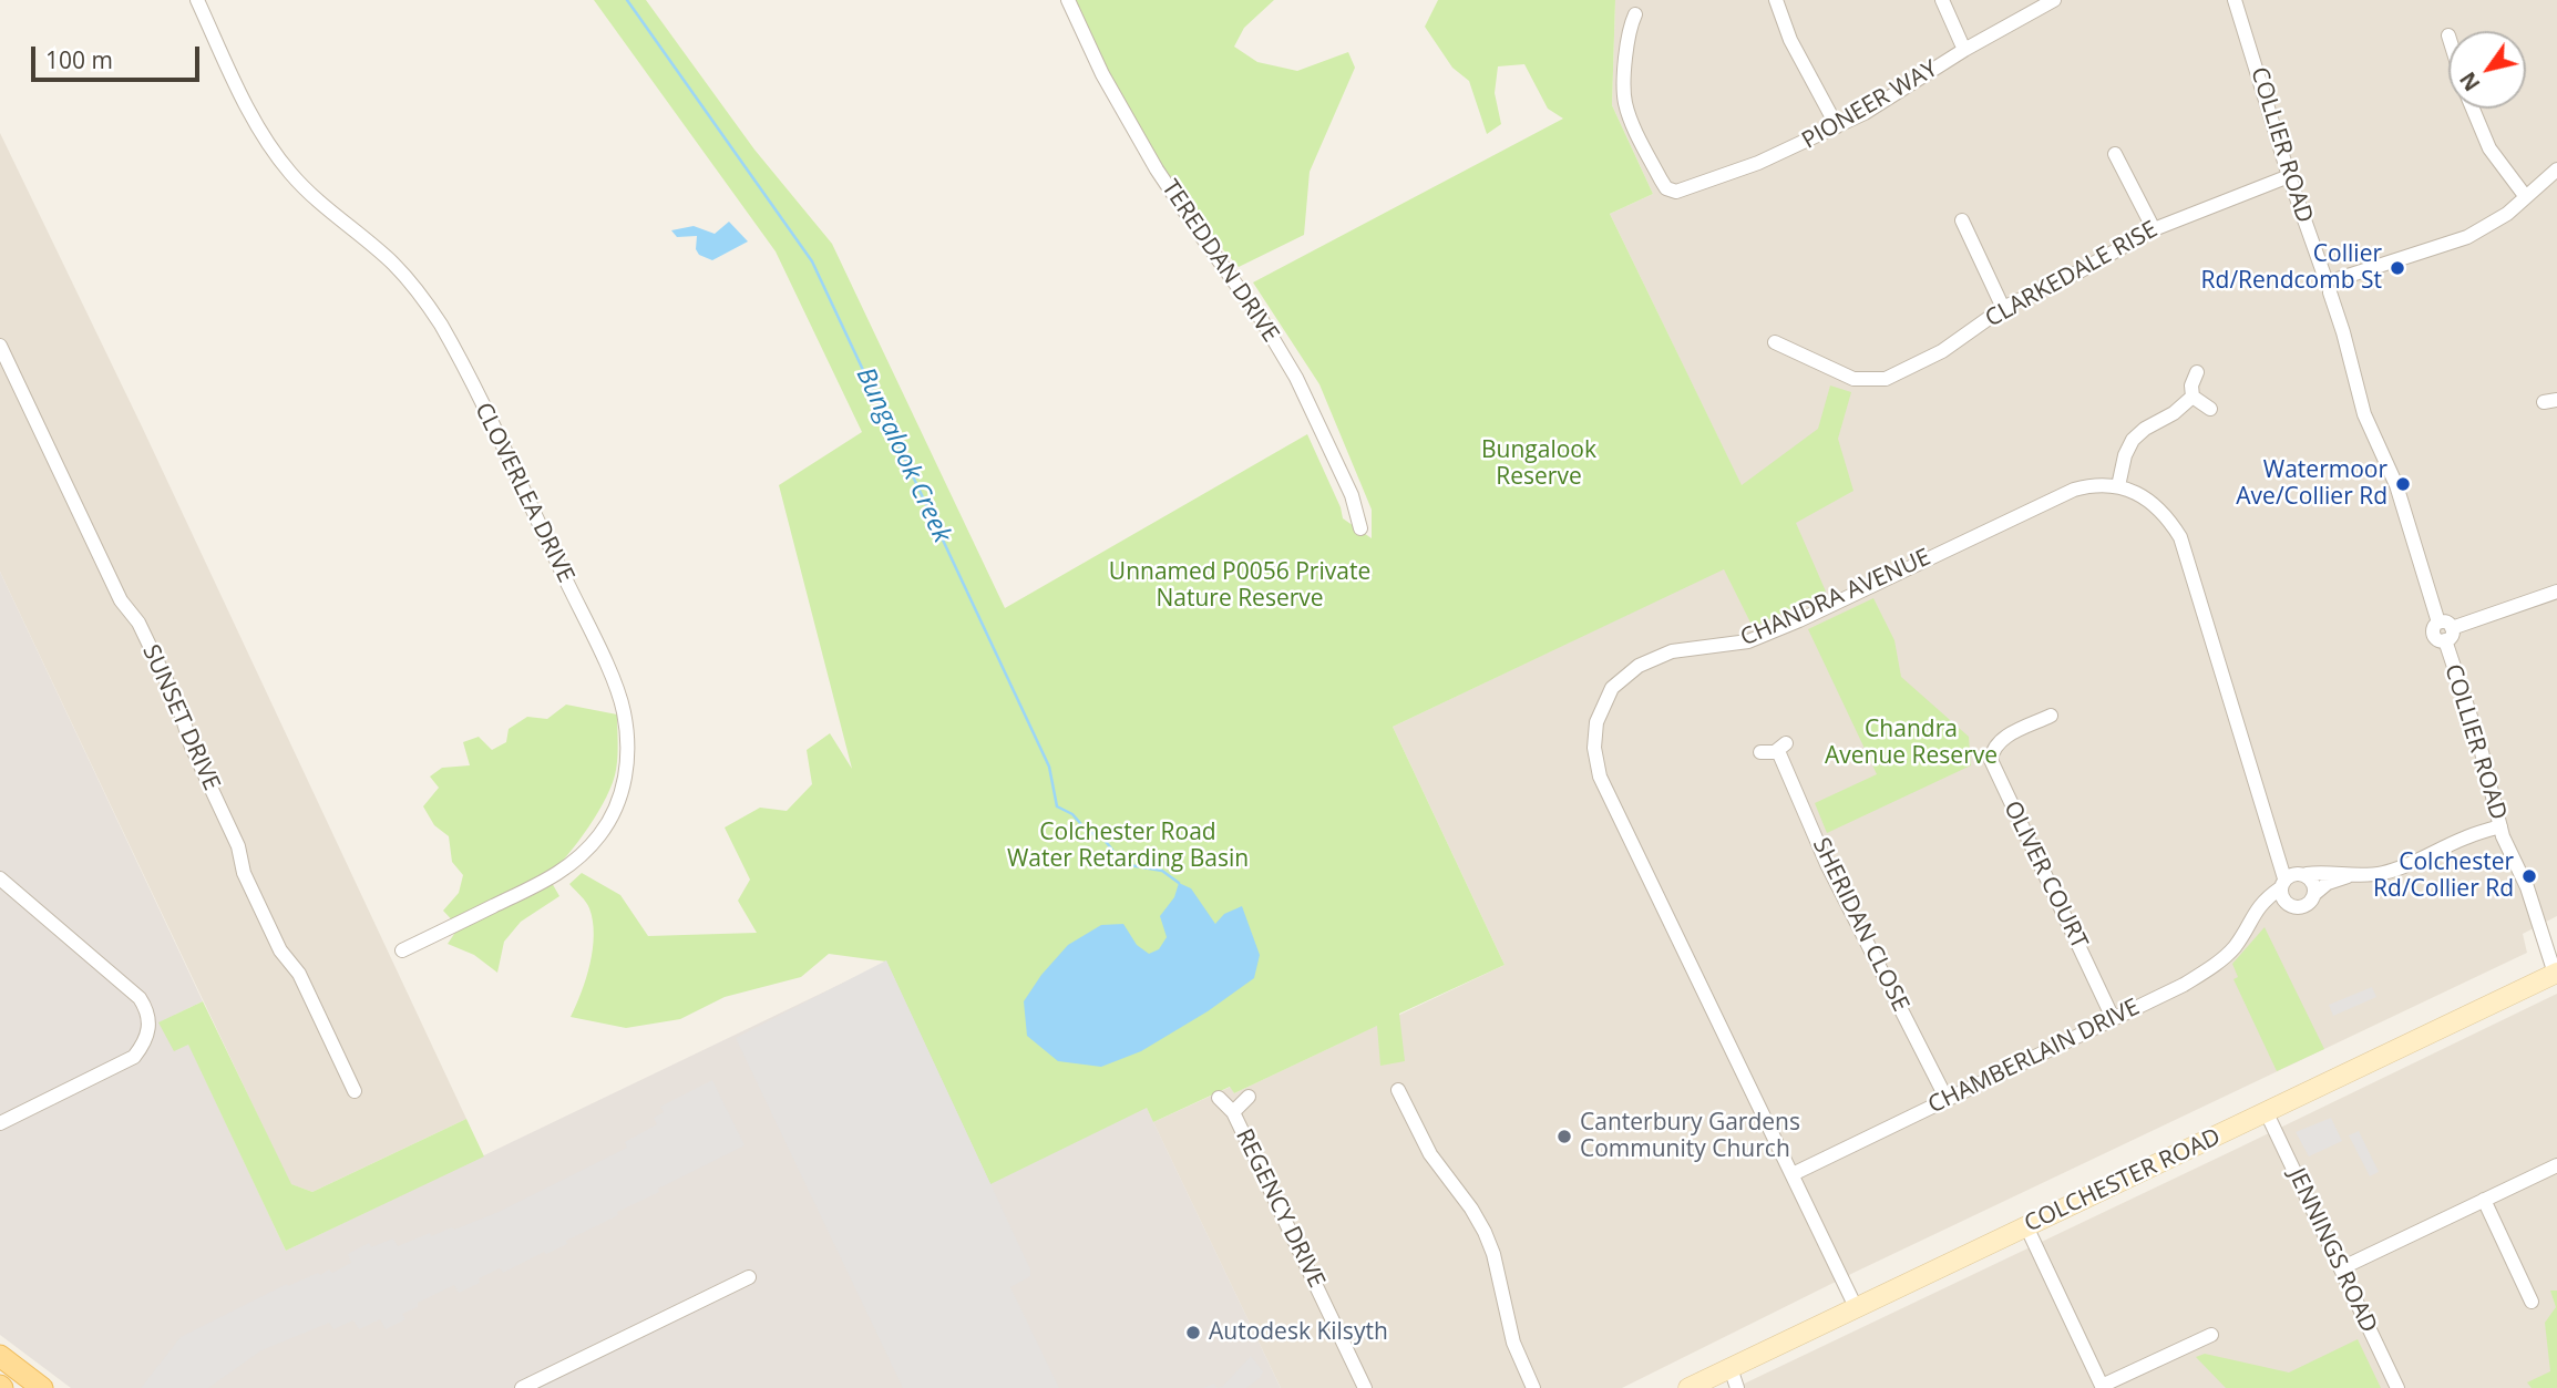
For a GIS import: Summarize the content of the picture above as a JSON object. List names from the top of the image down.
{
  "streets": {
    "main road": ["COLCHESTER ROAD"],
    "street": [
      "PIONEER WAY",
      "COLLIER ROAD",
      "TEREDDAN DRIVE",
      "CLARKEDALE RISE",
      "CLOVERLEA DRIVE",
      "CHANDRA AVENUE",
      "SUNSET DRIVE",
      "OLIVER COURT",
      "SHERIDAN CLOSE",
      "CHAMBERLAIN DRIVE",
      "REGENCY DRIVE",
      "JENNINGS ROAD"
    ]
  },
  "crossings": [
    ["COLLIER ROAD", "CLARKEDALE RISE"],
    ["COLLIER ROAD", "COLCHESTER ROAD"],
    ["CHANDRA AVENUE", "CHAMBERLAIN DRIVE"],
    ["CHANDRA AVENUE", "COLCHESTER ROAD"],
    ["OLIVER COURT", "CHAMBERLAIN DRIVE"],
    ["SHERIDAN CLOSE", "CHAMBERLAIN DRIVE"],
    ["COLCHESTER ROAD", "JENNINGS ROAD"]
  ],
  "water": ["Bungalook Creek"],
  "parks": [
    "Bungalook Reserve",
    "Unnamed P0056 Private Nature Reserve",
    "Chandra Avenue Reserve",
    "Colchester Road Water Retarding Basin"
  ],
  "places": [
    "Collier Rd/Rendcomb St",
    "Watermoor Ave/Collier Rd",
    "Colchester Rd/Collier Rd",
    "Canterbury Gardens Community Church",
    "Autodesk Kilsyth"
  ],
  "scale_bar": "100 m",
  "north": "bottom left"
}
